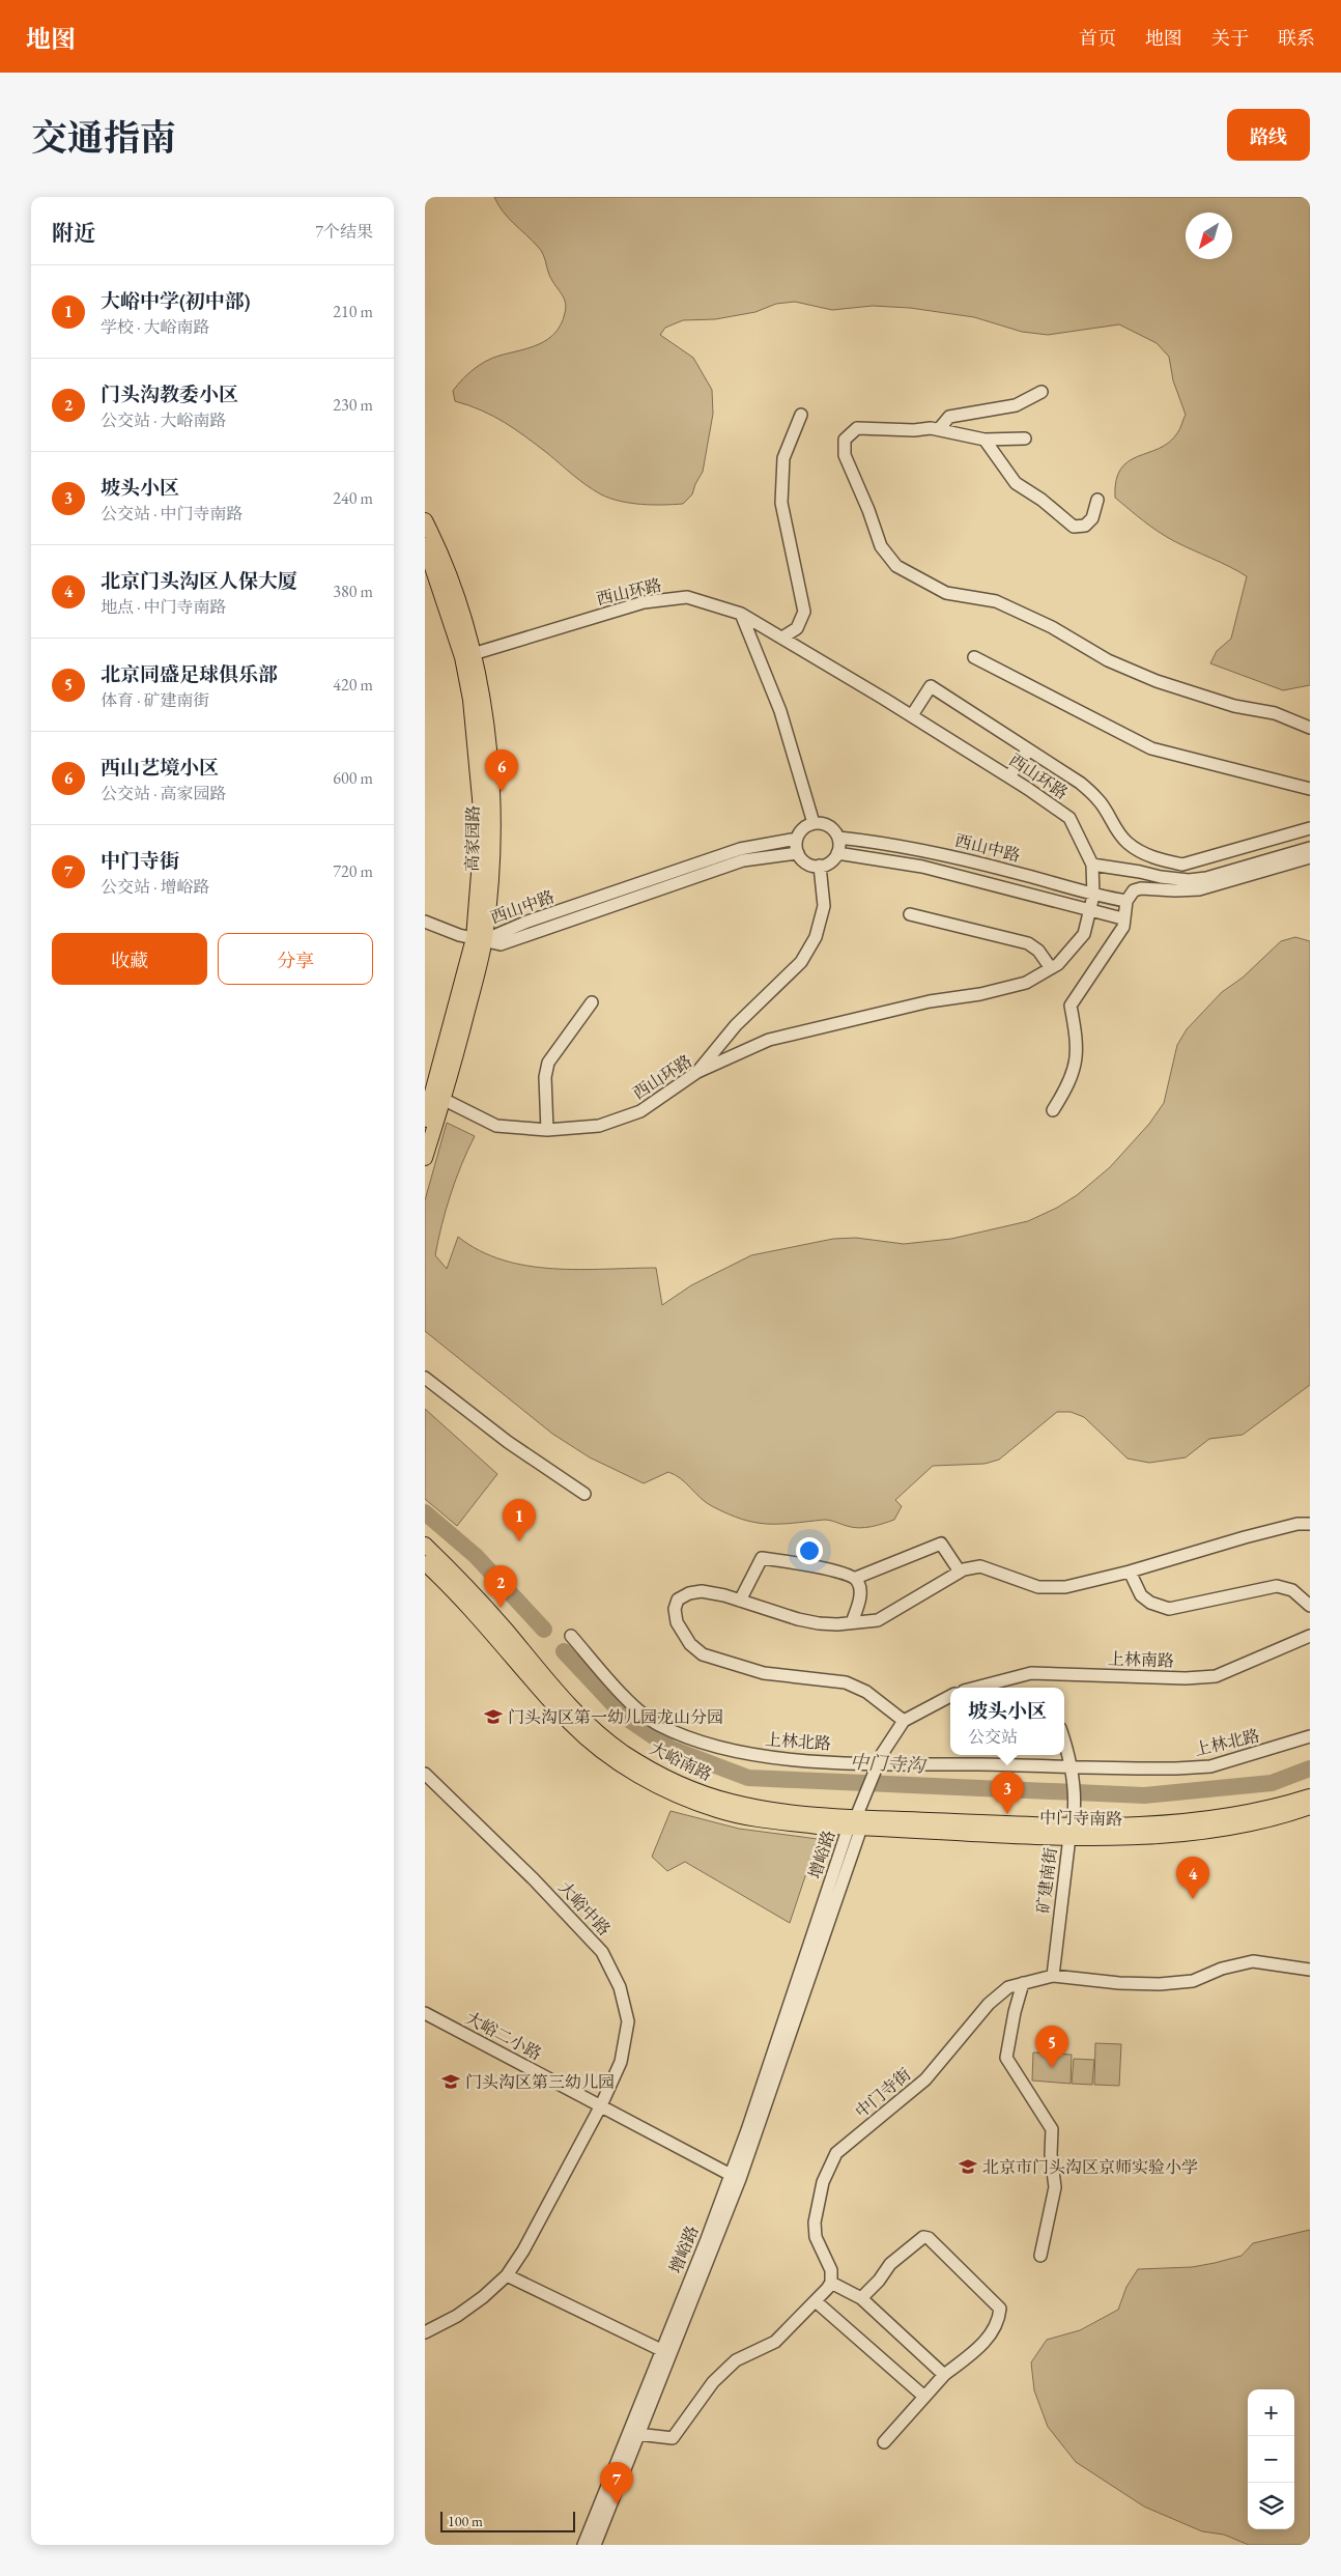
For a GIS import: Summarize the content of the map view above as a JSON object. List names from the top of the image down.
{
  "streets": {
    "main road": ["高家园路", "大峪南路", "中门寺南路"],
    "street": [
      "西山环路",
      "西山中路",
      "上林南路",
      "上林北路",
      "增峪路",
      "矿建南街",
      "大峪中路",
      "大峪二小路",
      "中门寺街"
    ]
  },
  "crossings": [
    ["西山环路", "高家园路"],
    ["西山环路", "西山中路"],
    ["高家园路", "西山中路"],
    ["上林北路", "矿建南街"],
    ["大峪南路", "中门寺南路"],
    ["大峪南路", "增峪路"],
    ["中门寺南路", "增峪路"],
    ["中门寺南路", "矿建南街"],
    ["增峪路", "大峪二小路"],
    ["矿建南街", "中门寺街"],
    ["大峪中路", "大峪二小路"]
  ],
  "water": ["中门寺沟"],
  "places": {
    "school or university": ["门头沟区第一幼儿园龙山分园", "门头沟区第三幼儿园", "北京市门头沟区京师实验小学"]
  },
  "scale_bar": "100 m",
  "north": "bottom left",
  "page": {
    "header": "地图",
    "nav": [
      "首页",
      "地图",
      "关于",
      "联系"
    ],
    "title": "交通指南",
    "buttons": [
      "路线",
      ["收藏", "分享"]
    ],
    "heading": ["附近", "7个结果"],
    "list": [
      {
        "mark": "1",
        "name": "大峪中学(初中部)",
        "note": "学校 · 大峪南路",
        "value": "210 m"
      },
      {
        "mark": "2",
        "name": "门头沟教委小区",
        "note": "公交站 · 大峪南路",
        "value": "230 m"
      },
      {
        "mark": "3",
        "name": "坡头小区",
        "note": "公交站 · 中门寺南路",
        "value": "240 m"
      },
      {
        "mark": "4",
        "name": "北京门头沟区人保大厦",
        "note": "地点 · 中门寺南路",
        "value": "380 m"
      },
      {
        "mark": "5",
        "name": "北京同盛足球俱乐部",
        "note": "体育 · 矿建南街",
        "value": "420 m"
      },
      {
        "mark": "6",
        "name": "西山艺境小区",
        "note": "公交站 · 高家园路",
        "value": "600 m"
      },
      {
        "mark": "7",
        "name": "中门寺街",
        "note": "公交站 · 增峪路",
        "value": "720 m"
      }
    ],
    "pins": [
      "6",
      "1",
      "2",
      "3",
      "4",
      "5",
      "7"
    ],
    "popup": ["坡头小区", "公交站"],
    "map_buttons": ["+", "−"],
    "scale": "100 m"
  }
}
